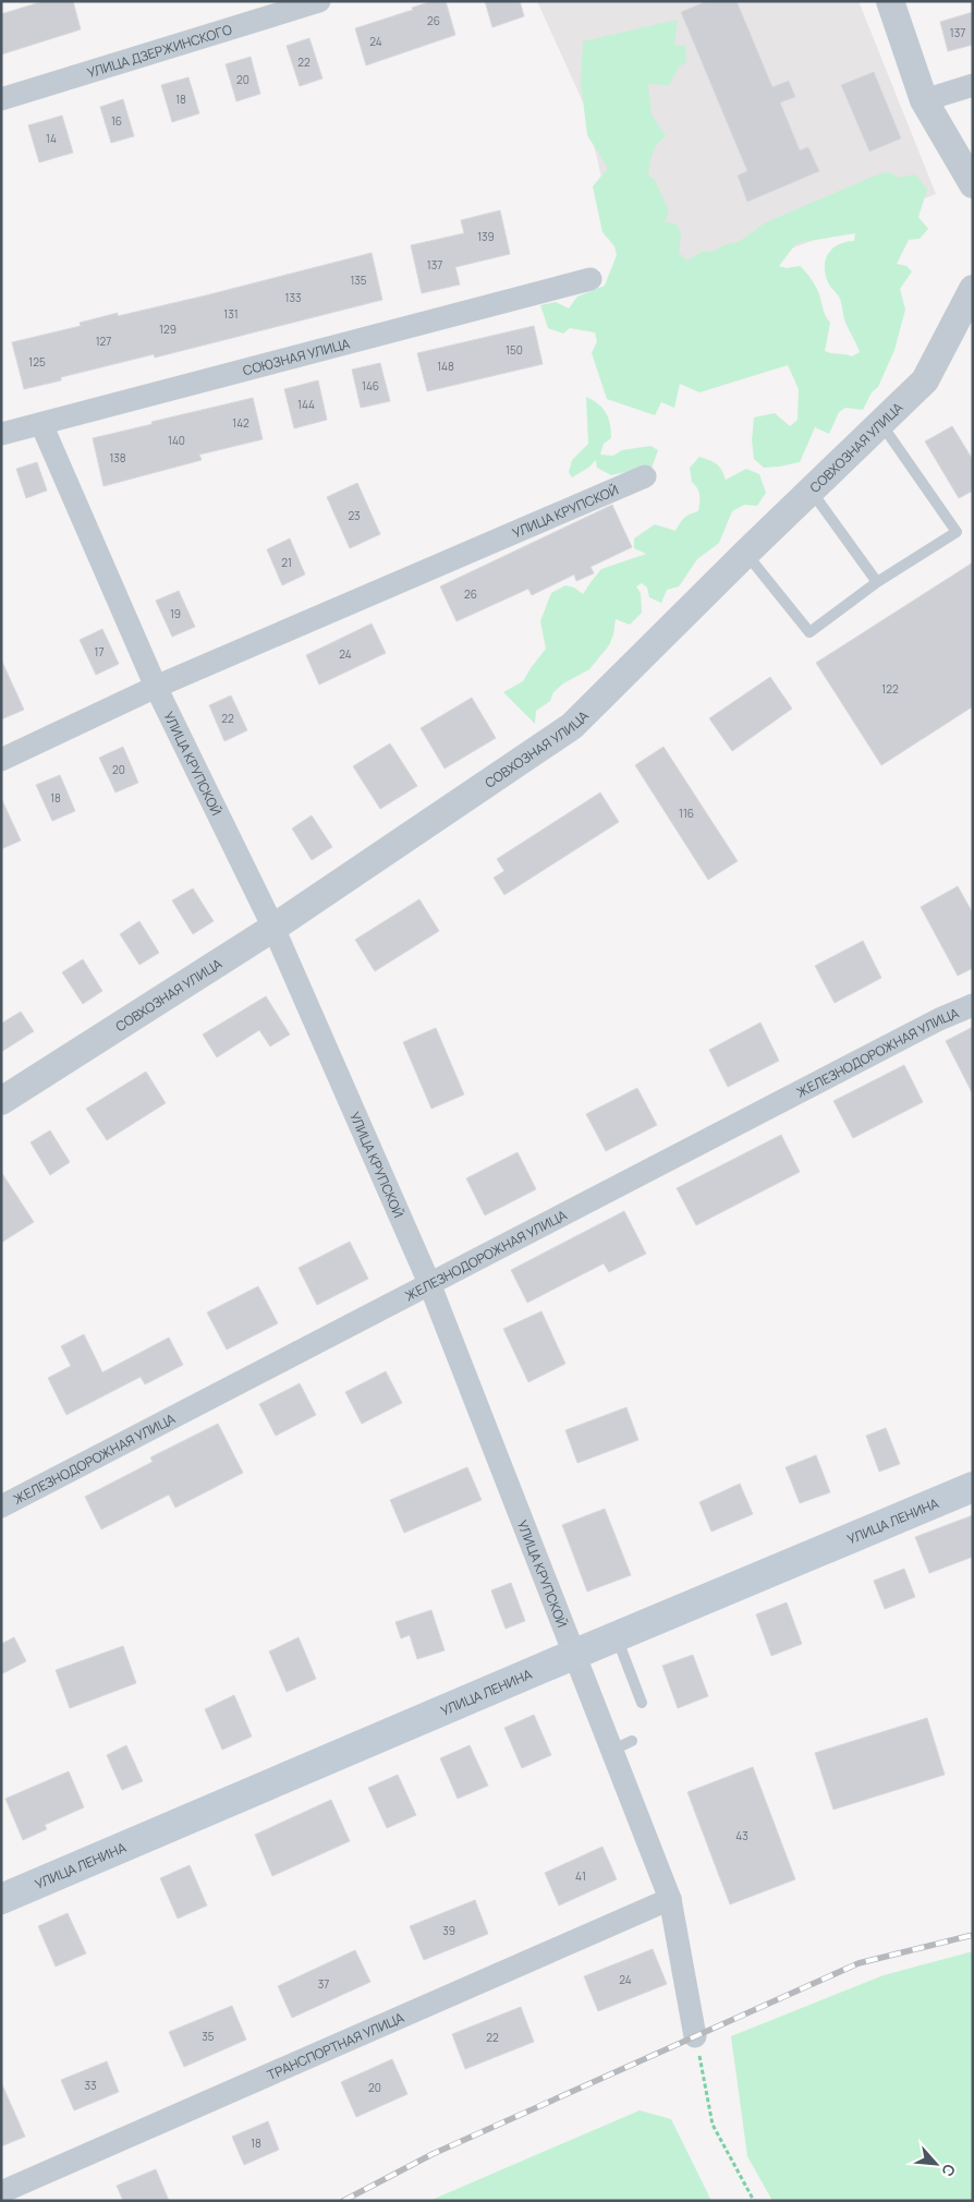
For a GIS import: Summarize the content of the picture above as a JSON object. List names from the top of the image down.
{
  "streets": {
    "main road": ["УЛИЦА ЛЕНИНА"],
    "street": [
      "УЛИЦА ДЗЕРЖИНСКОГО",
      "СОЮЗНАЯ УЛИЦА",
      "СОВХОЗНАЯ УЛИЦА",
      "УЛИЦА КРУПСКОЙ",
      "ЖЕЛЕЗНОДОРОЖНАЯ УЛИЦА",
      "ТРАНСПОРТНАЯ УЛИЦА"
    ]
  },
  "crossings": [
    ["СОЮЗНАЯ УЛИЦА", "УЛИЦА КРУПСКОЙ"],
    ["СОВХОЗНАЯ УЛИЦА", "УЛИЦА КРУПСКОЙ"],
    ["УЛИЦА КРУПСКОЙ", "ЖЕЛЕЗНОДОРОЖНАЯ УЛИЦА"],
    ["УЛИЦА КРУПСКОЙ", "УЛИЦА ЛЕНИНА"],
    ["УЛИЦА КРУПСКОЙ", "ТРАНСПОРТНАЯ УЛИЦА"]
  ],
  "house_numbers": [
    "26",
    "137",
    "24",
    "22",
    "20",
    "18",
    "16",
    "14",
    "139",
    "137",
    "135",
    "133",
    "131",
    "129",
    "127",
    "150",
    "125",
    "148",
    "146",
    "144",
    "142",
    "140",
    "138",
    "23",
    "21",
    "26",
    "19",
    "17",
    "24",
    "122",
    "22",
    "20",
    "18",
    "116",
    "43",
    "41",
    "39",
    "24",
    "37",
    "35",
    "22",
    "33",
    "20",
    "18"
  ],
  "north": "bottom right"
}
